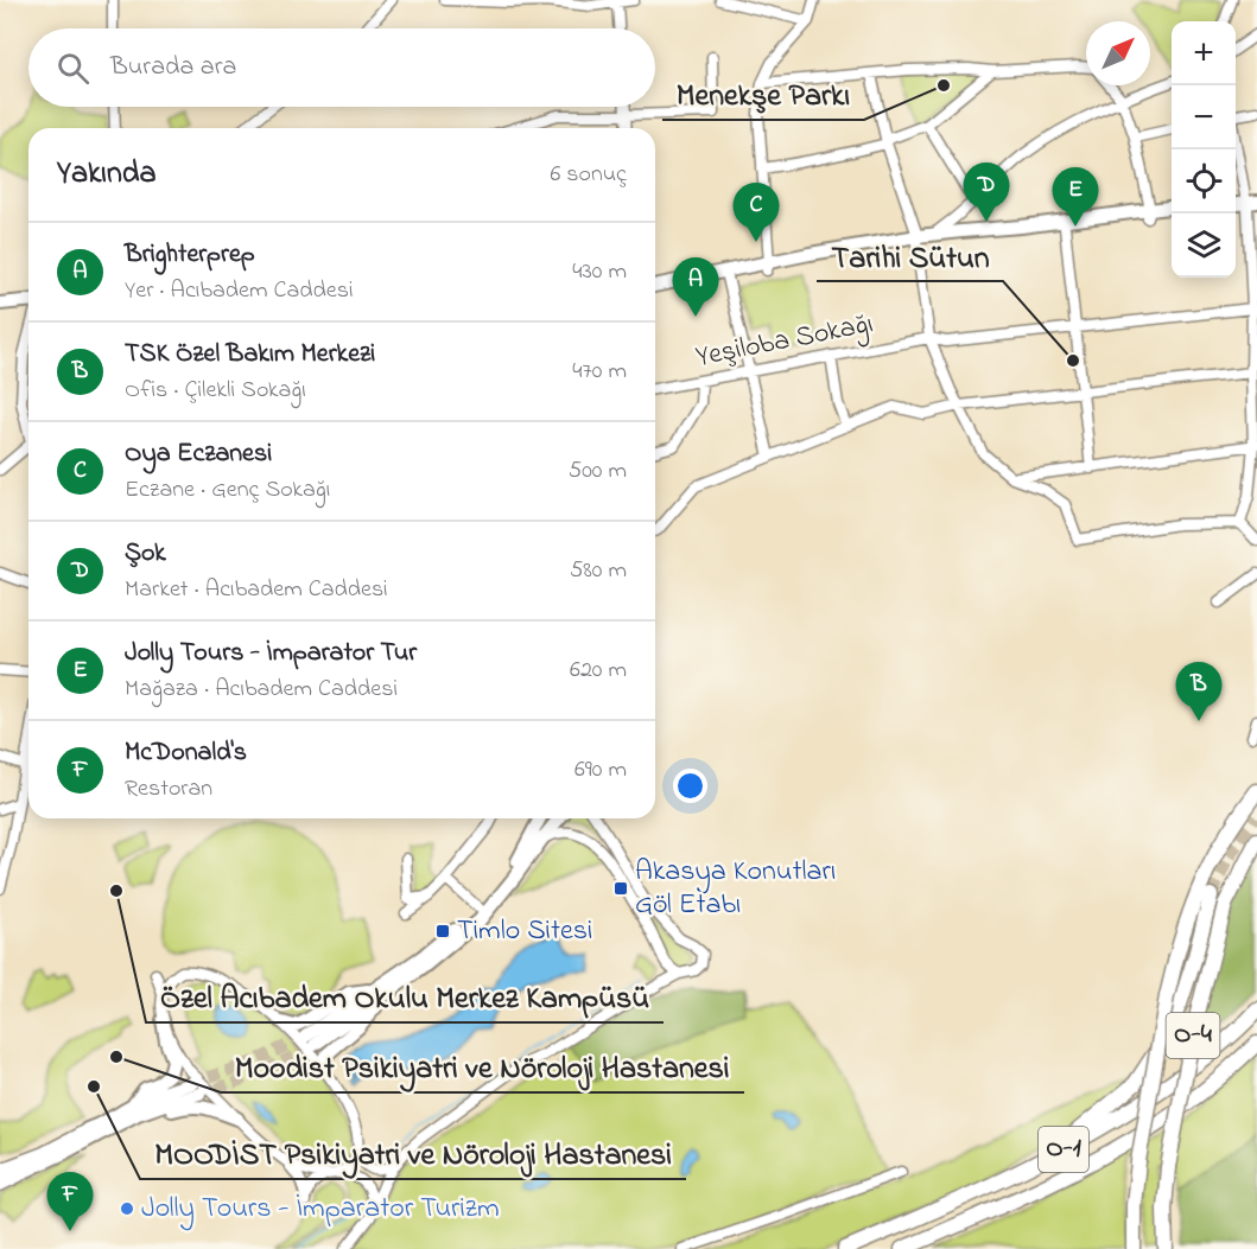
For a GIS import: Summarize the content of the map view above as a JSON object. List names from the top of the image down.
{
  "streets": {
    "highway": ["O-4", "O-1"],
    "street": ["Yeşiloba Sokağı"]
  },
  "places": {
    "other": [
      "Menekşe Parkı",
      "Tarihi Sütun",
      "Özel Acıbadem Okulu Merkez Kampüsü",
      "Moodist Psikiyatri ve Nöroloji Hastanesi",
      "MOODİST Psikiyatri ve Nöroloji Hastanesi",
      "Jolly Tours - İmparator Turizm"
    ],
    "transit": ["Akasya Konutları Göl Etabı", "Timlo Sitesi"]
  },
  "north": "top right",
  "page": {
    "map_buttons": ["+", "−"],
    "search": "Burada ara",
    "heading": ["Yakında", "6 sonuç"],
    "pins": [
      "D",
      "E",
      "C",
      "A",
      "B",
      "F"
    ],
    "list": [
      {
        "mark": "A",
        "name": "Brighterprep",
        "note": "Yer · Acıbadem Caddesi",
        "value": "430 m"
      },
      {
        "mark": "B",
        "name": "TSK Özel Bakım Merkezi",
        "note": "Ofis · Çilekli Sokağı",
        "value": "470 m"
      },
      {
        "mark": "C",
        "name": "Oya Eczanesi",
        "note": "Eczane · Genç Sokağı",
        "value": "500 m"
      },
      {
        "mark": "D",
        "name": "Şok",
        "note": "Market · Acıbadem Caddesi",
        "value": "580 m"
      },
      {
        "mark": "E",
        "name": "Jolly Tours - İmparator Tur",
        "note": "Mağaza · Acıbadem Caddesi",
        "value": "620 m"
      },
      {
        "mark": "F",
        "name": "McDonald's",
        "note": "Restoran",
        "value": "690 m"
      }
    ]
  }
}
